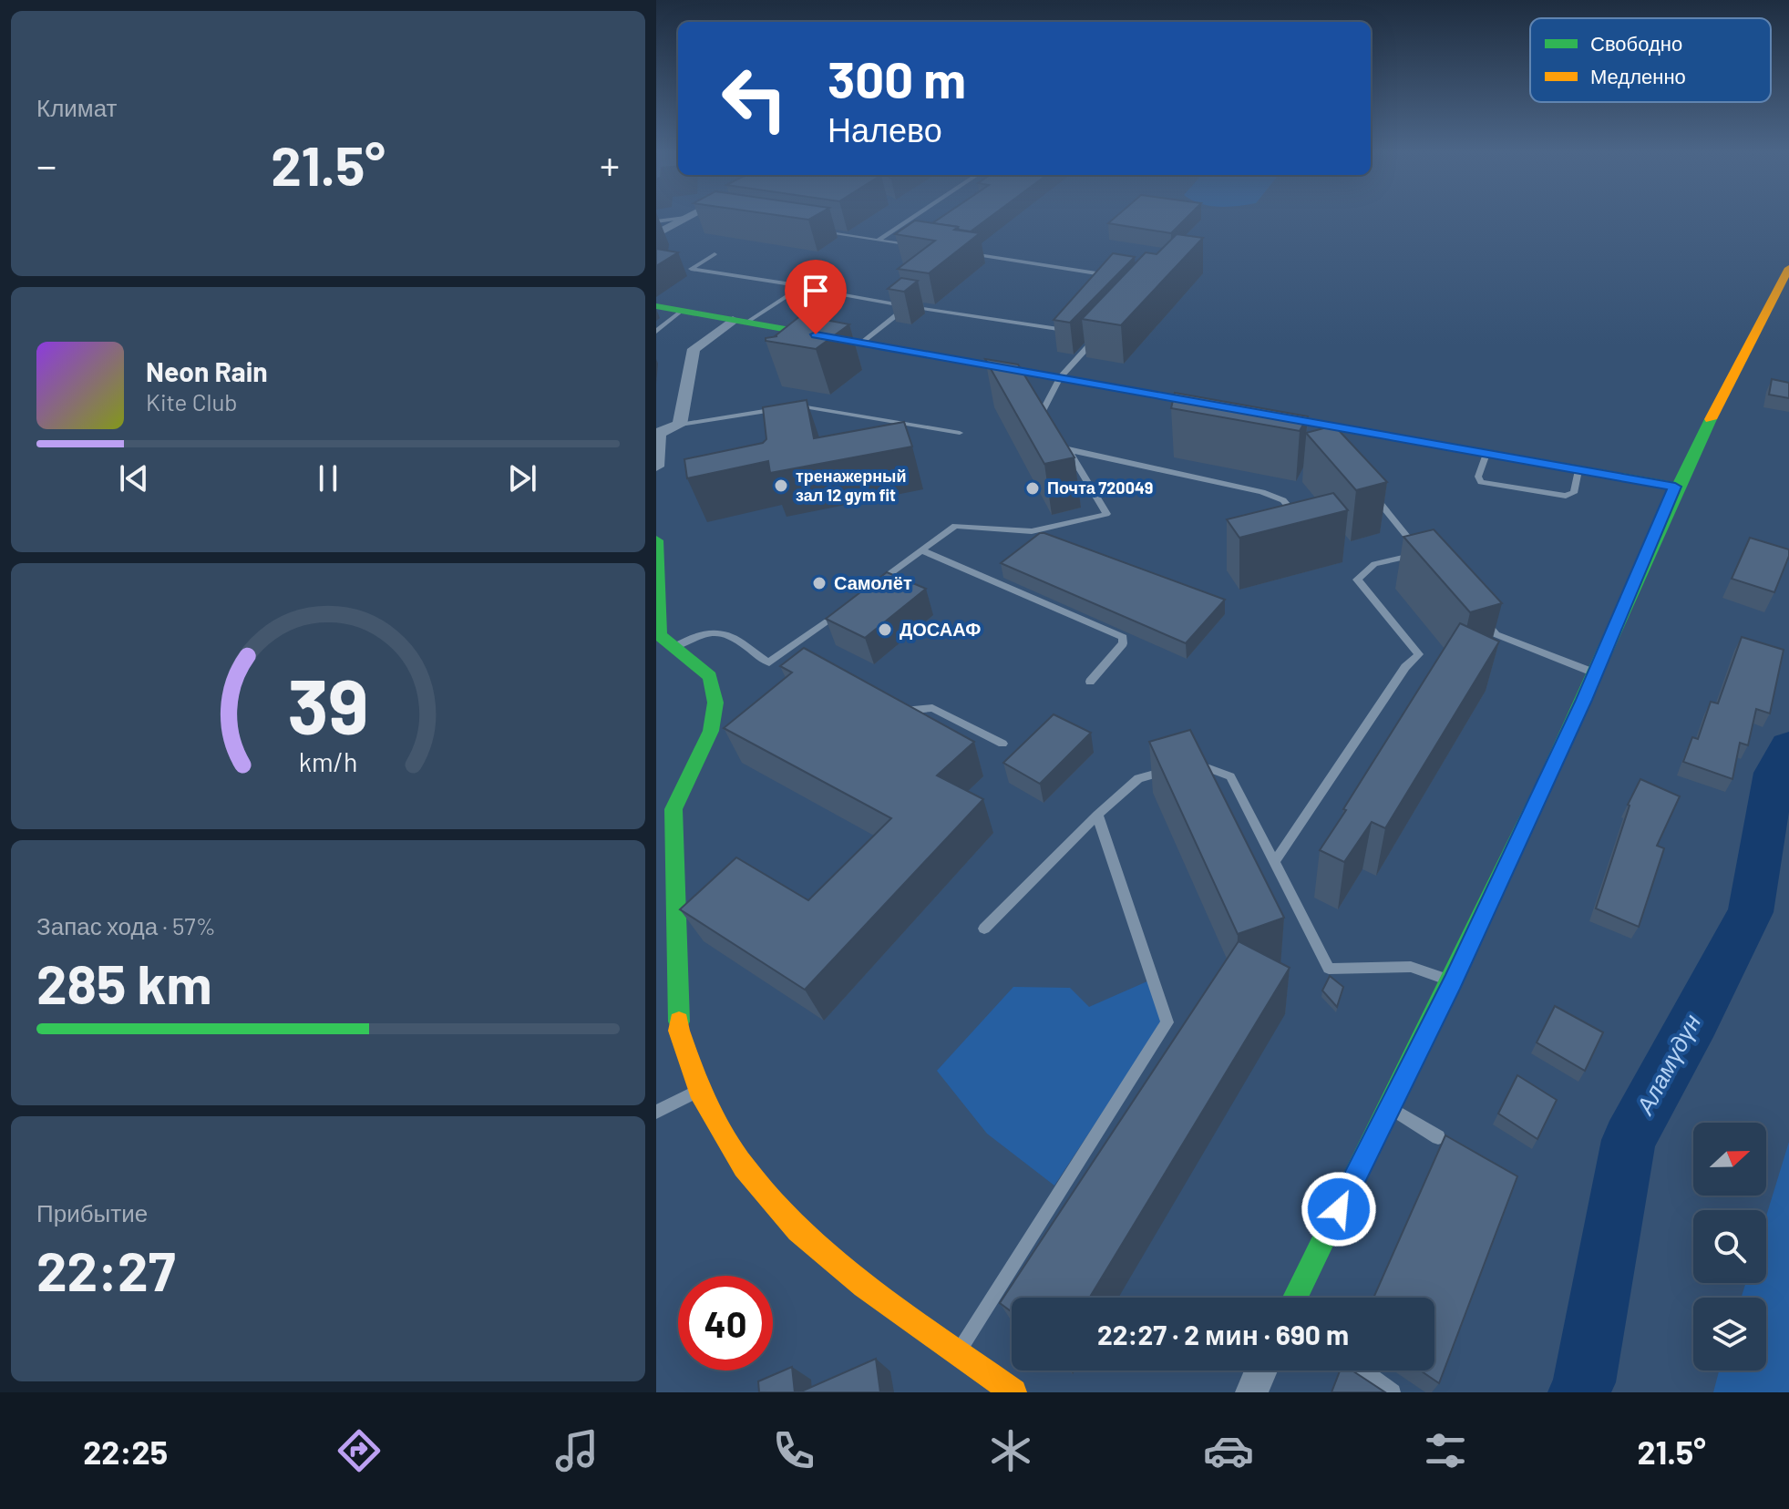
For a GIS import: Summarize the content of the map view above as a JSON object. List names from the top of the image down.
{
  "water": ["Аламүдүн"],
  "places": [
    "тренажерный зал 12 gym fit",
    "Почта 720049",
    "Самолёт",
    "ДОСААФ"
  ],
  "legend": ["Свободно", "Медленно"],
  "north": "right",
  "page": {
    "tile": [
      "Климат",
      ["Запас хода · 57%", "285 km"],
      ["Прибытие", "22:27"]
    ],
    "turn": ["300 m", "Налево"],
    "heat": ["−", "21.5°", "+"],
    "song": ["Neon Rain", "Kite Club"],
    "limit": "40",
    "trip": "22:27 · 2 мин · 690 m",
    "tabs": ["22:25", "21.5°"],
    "gauge": ["39", "km/h"]
  }
}
